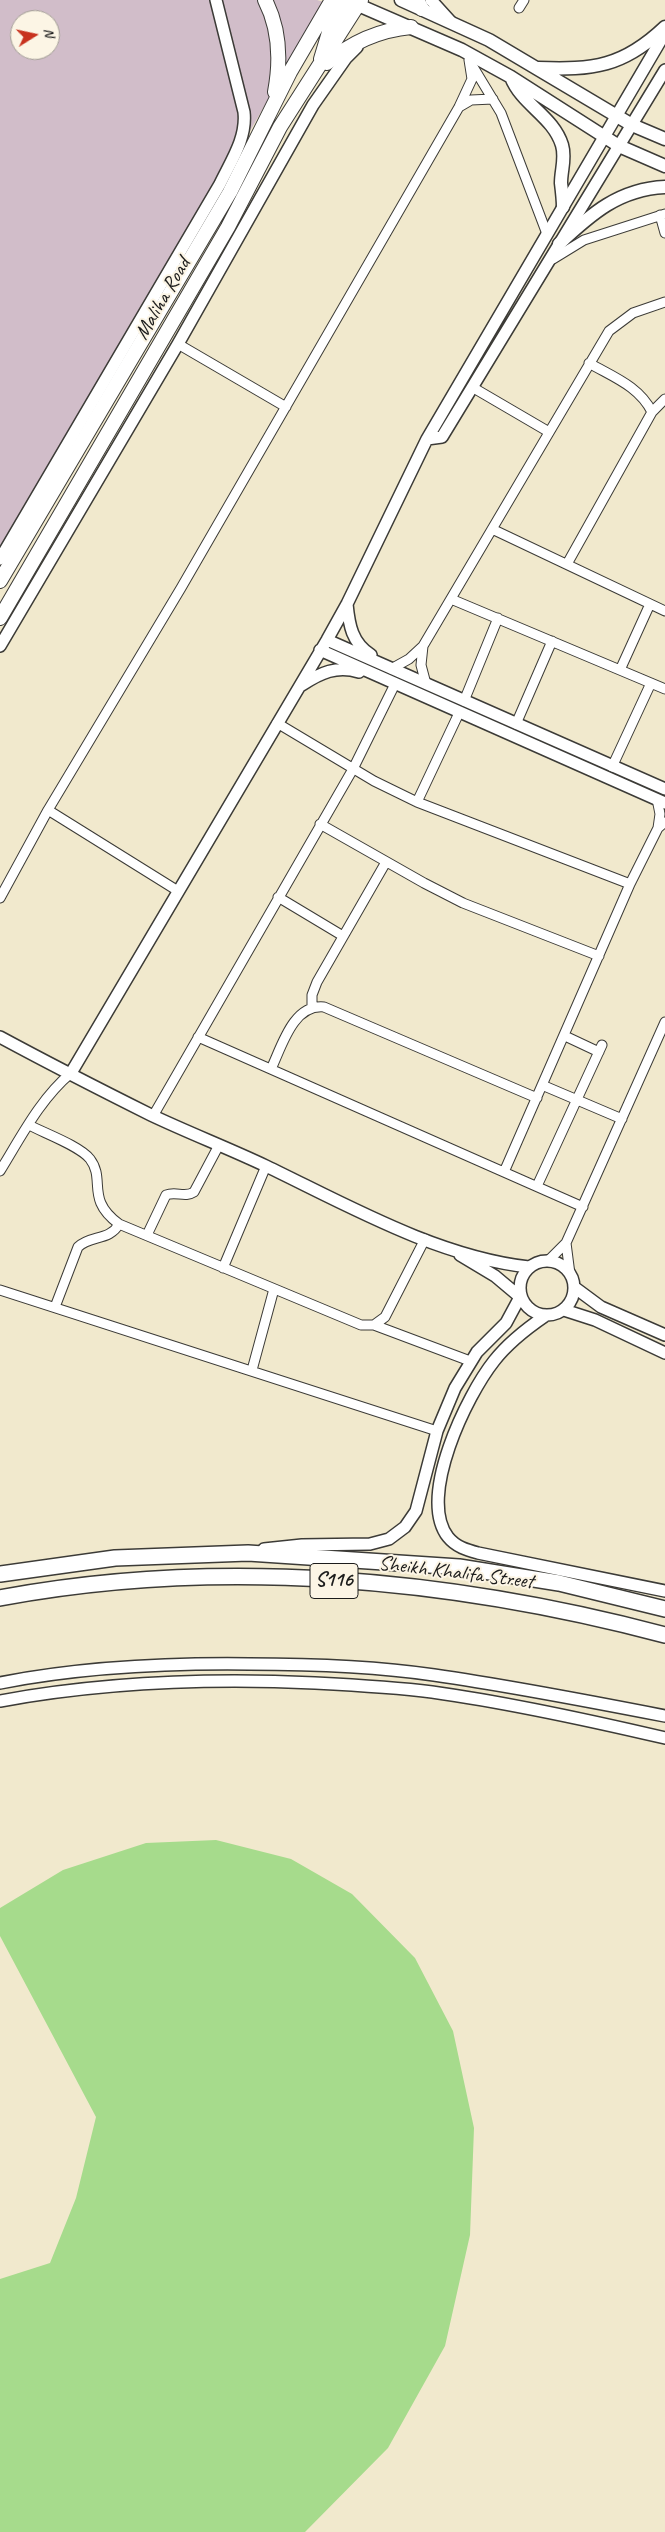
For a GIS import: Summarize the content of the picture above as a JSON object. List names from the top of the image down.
{
  "streets": {
    "highway": ["Sheikh Khalifa Street", "S116"],
    "main road": ["Maliha Road"]
  },
  "north": "right"
}
